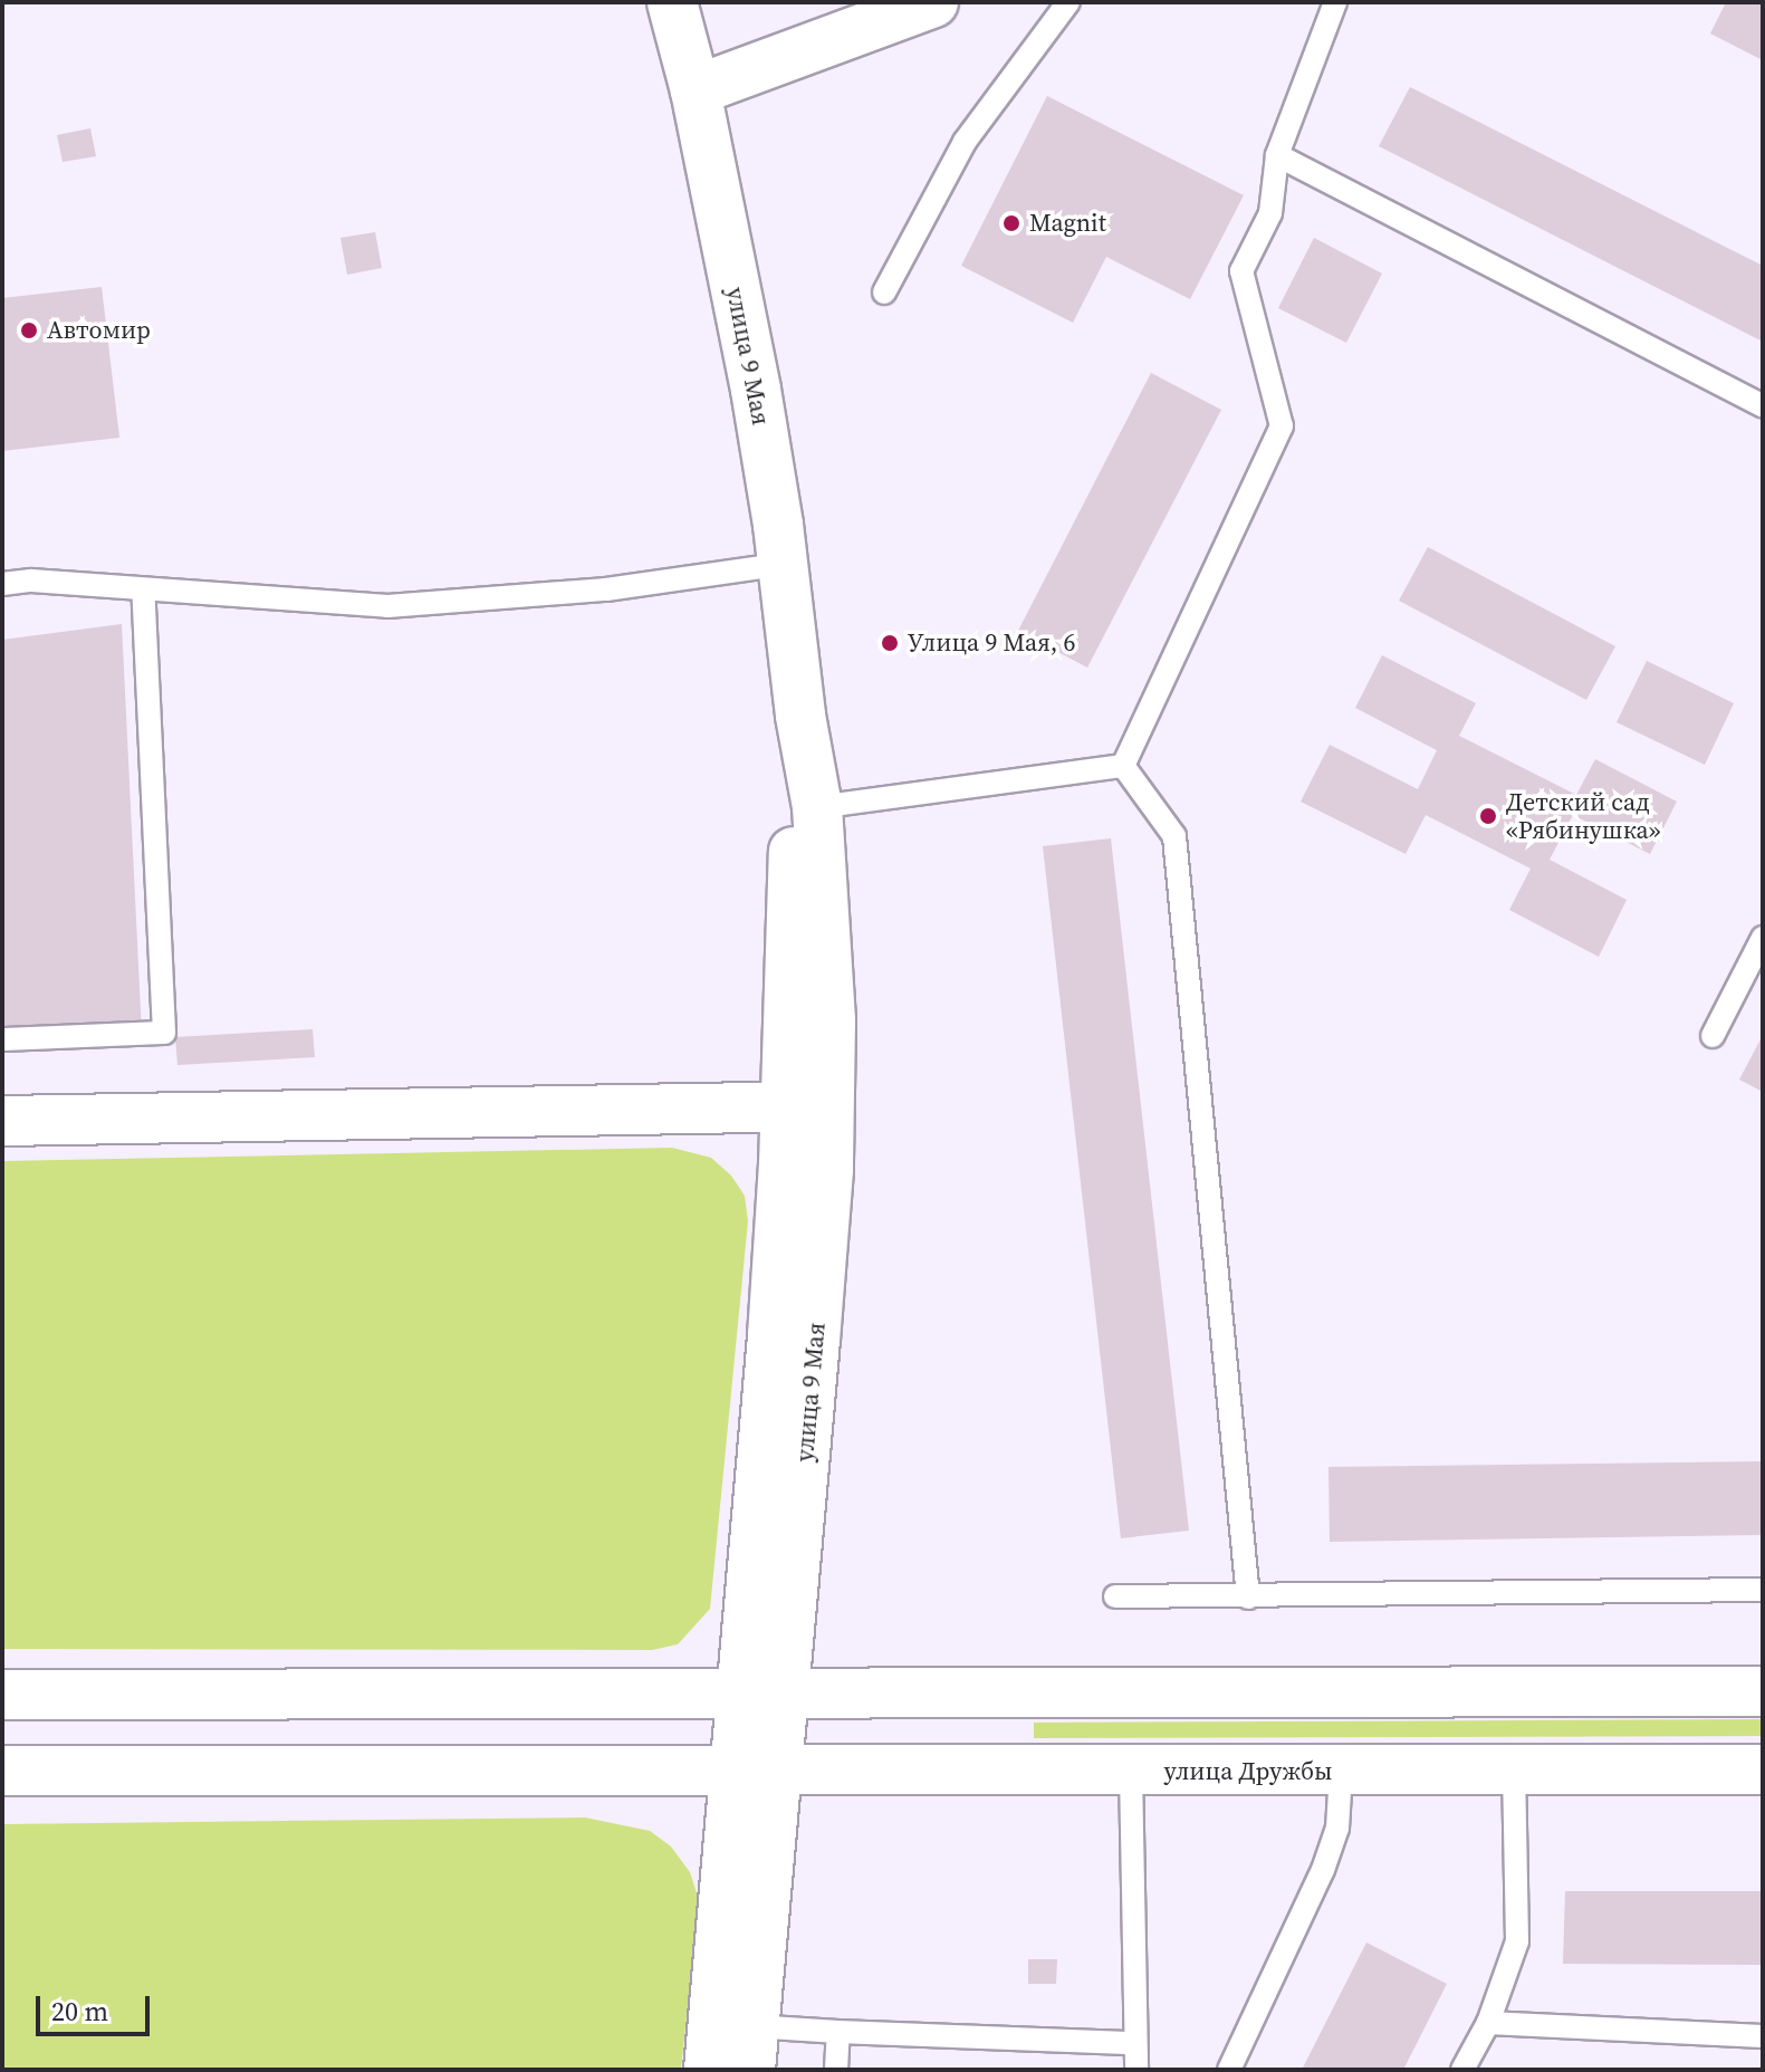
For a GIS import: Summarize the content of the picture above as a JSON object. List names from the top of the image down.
{
  "streets": {
    "main road": ["улица 9 Мая", "улица Дружбы"]
  },
  "crossings": [
    ["улица 9 Мая", "улица Дружбы"]
  ],
  "places": [
    "Magnit",
    "Автомир",
    "Улица 9 Мая, 6",
    "Детский сад «Рябинушка»"
  ],
  "scale_bar": "20 m"
}
